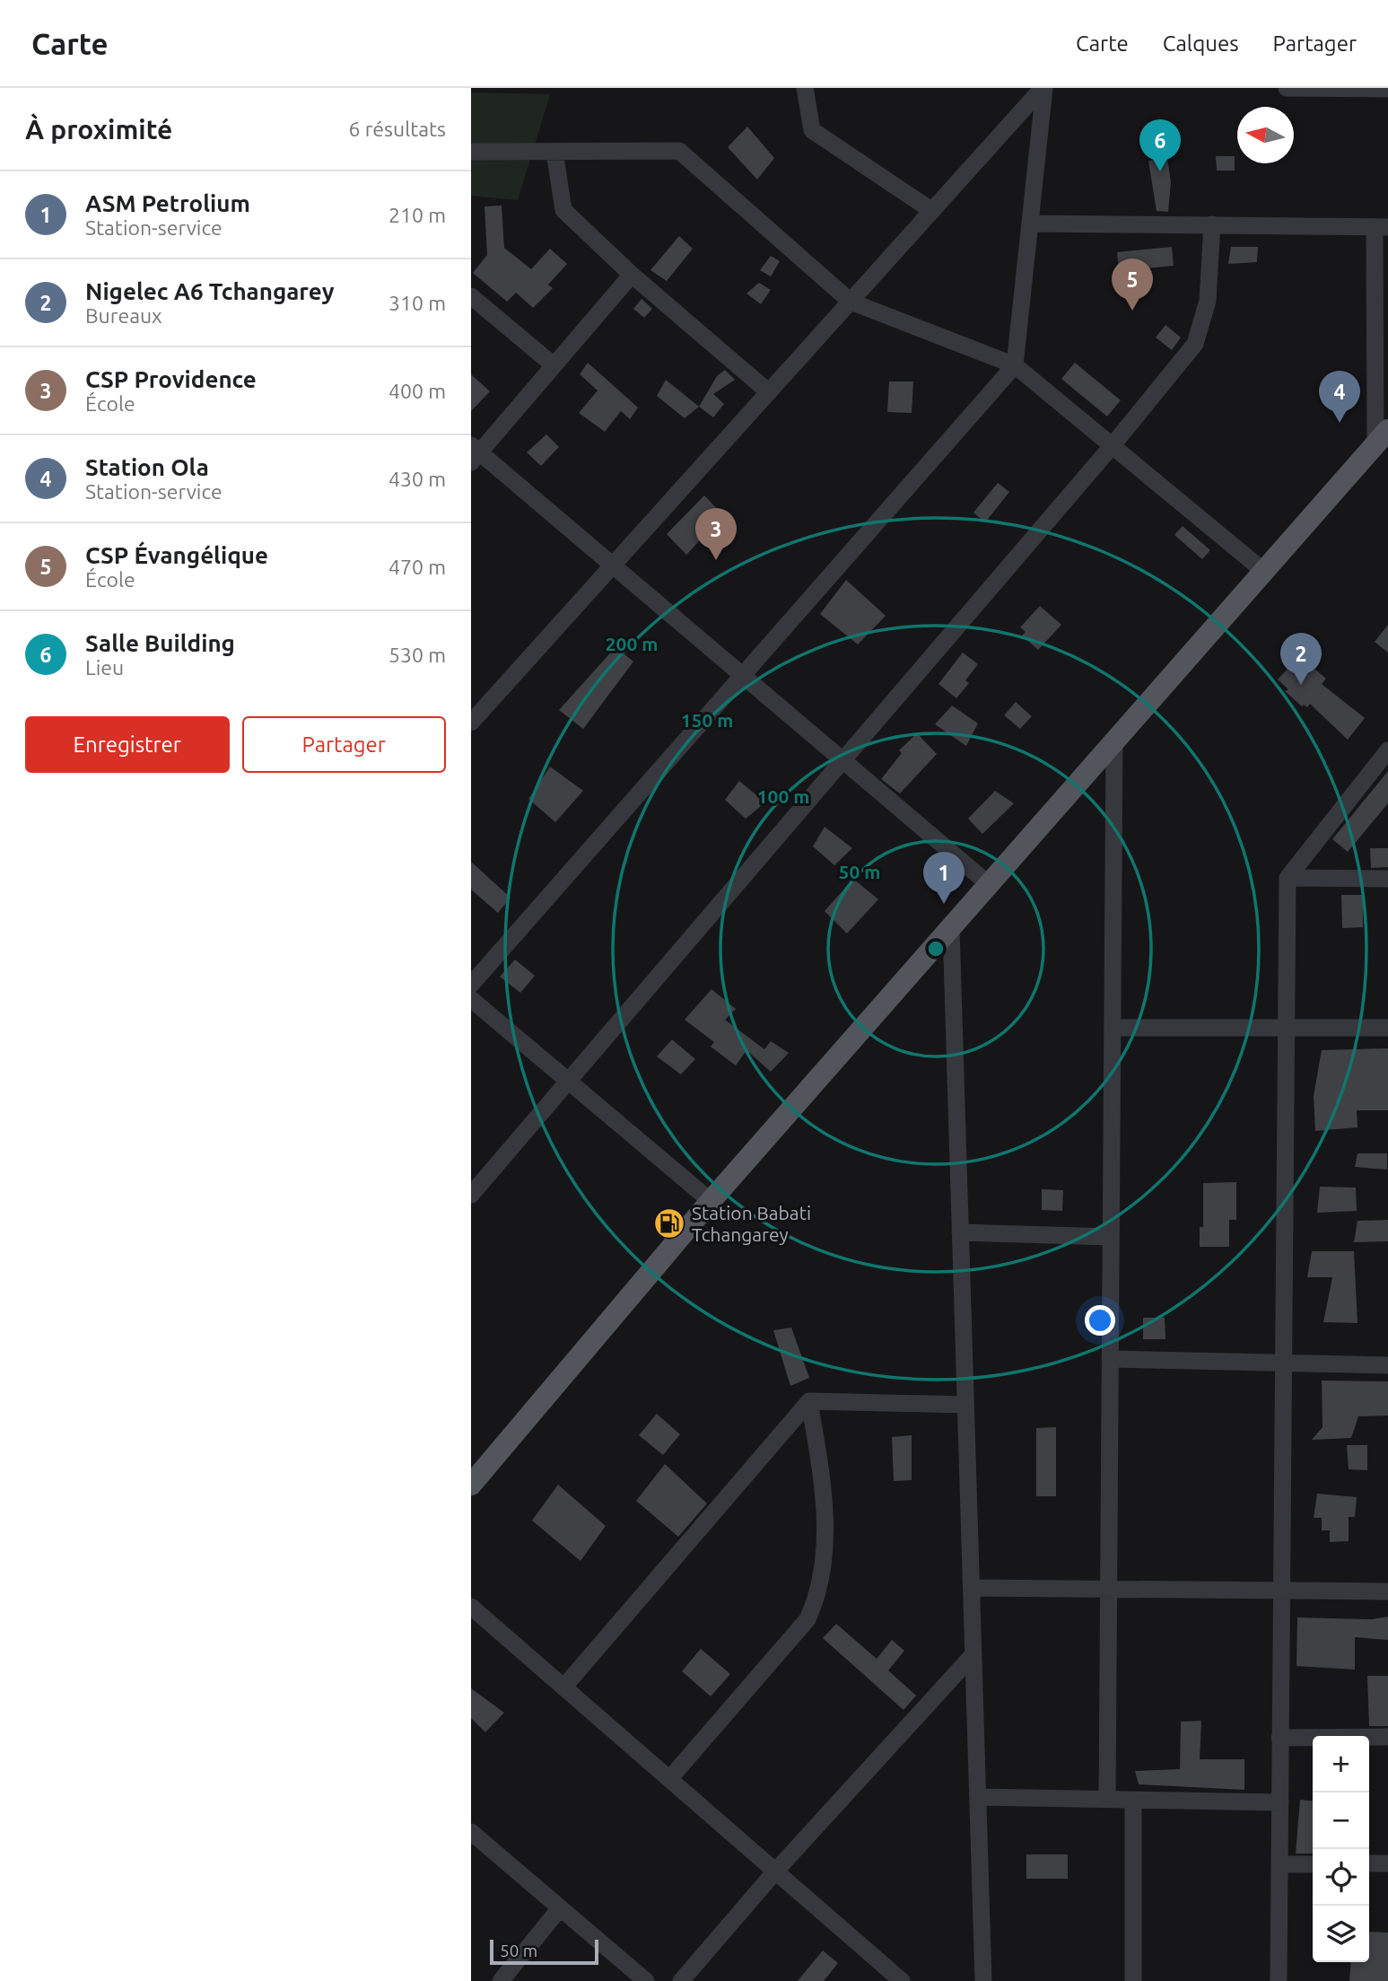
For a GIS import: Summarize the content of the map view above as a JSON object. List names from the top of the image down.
{
  "places": {
    "fuel station": ["Station Babati Tchangarey"]
  },
  "scale_bar": "50 m",
  "north": "left",
  "page": {
    "header": "Carte",
    "nav": ["Carte", "Calques", "Partager"],
    "heading": ["À proximité", "6 résultats"],
    "pins": [
      "6",
      "5",
      "4",
      "3",
      "2",
      "1"
    ],
    "list": [
      {
        "mark": "1",
        "name": "ASM Petrolium",
        "note": "Station-service",
        "value": "210 m"
      },
      {
        "mark": "2",
        "name": "Nigelec A6 Tchangarey",
        "note": "Bureaux",
        "value": "310 m"
      },
      {
        "mark": "3",
        "name": "CSP Providence",
        "note": "École",
        "value": "400 m"
      },
      {
        "mark": "4",
        "name": "Station Ola",
        "note": "Station-service",
        "value": "430 m"
      },
      {
        "mark": "5",
        "name": "CSP Évangélique",
        "note": "École",
        "value": "470 m"
      },
      {
        "mark": "6",
        "name": "Salle Building",
        "note": "Lieu",
        "value": "530 m"
      }
    ],
    "buttons": ["Enregistrer", "Partager"],
    "map_buttons": ["+", "−"],
    "scale": "50 m"
  },
  "rings": [
    "200 m",
    "150 m",
    "100 m",
    "50 m"
  ]
}
